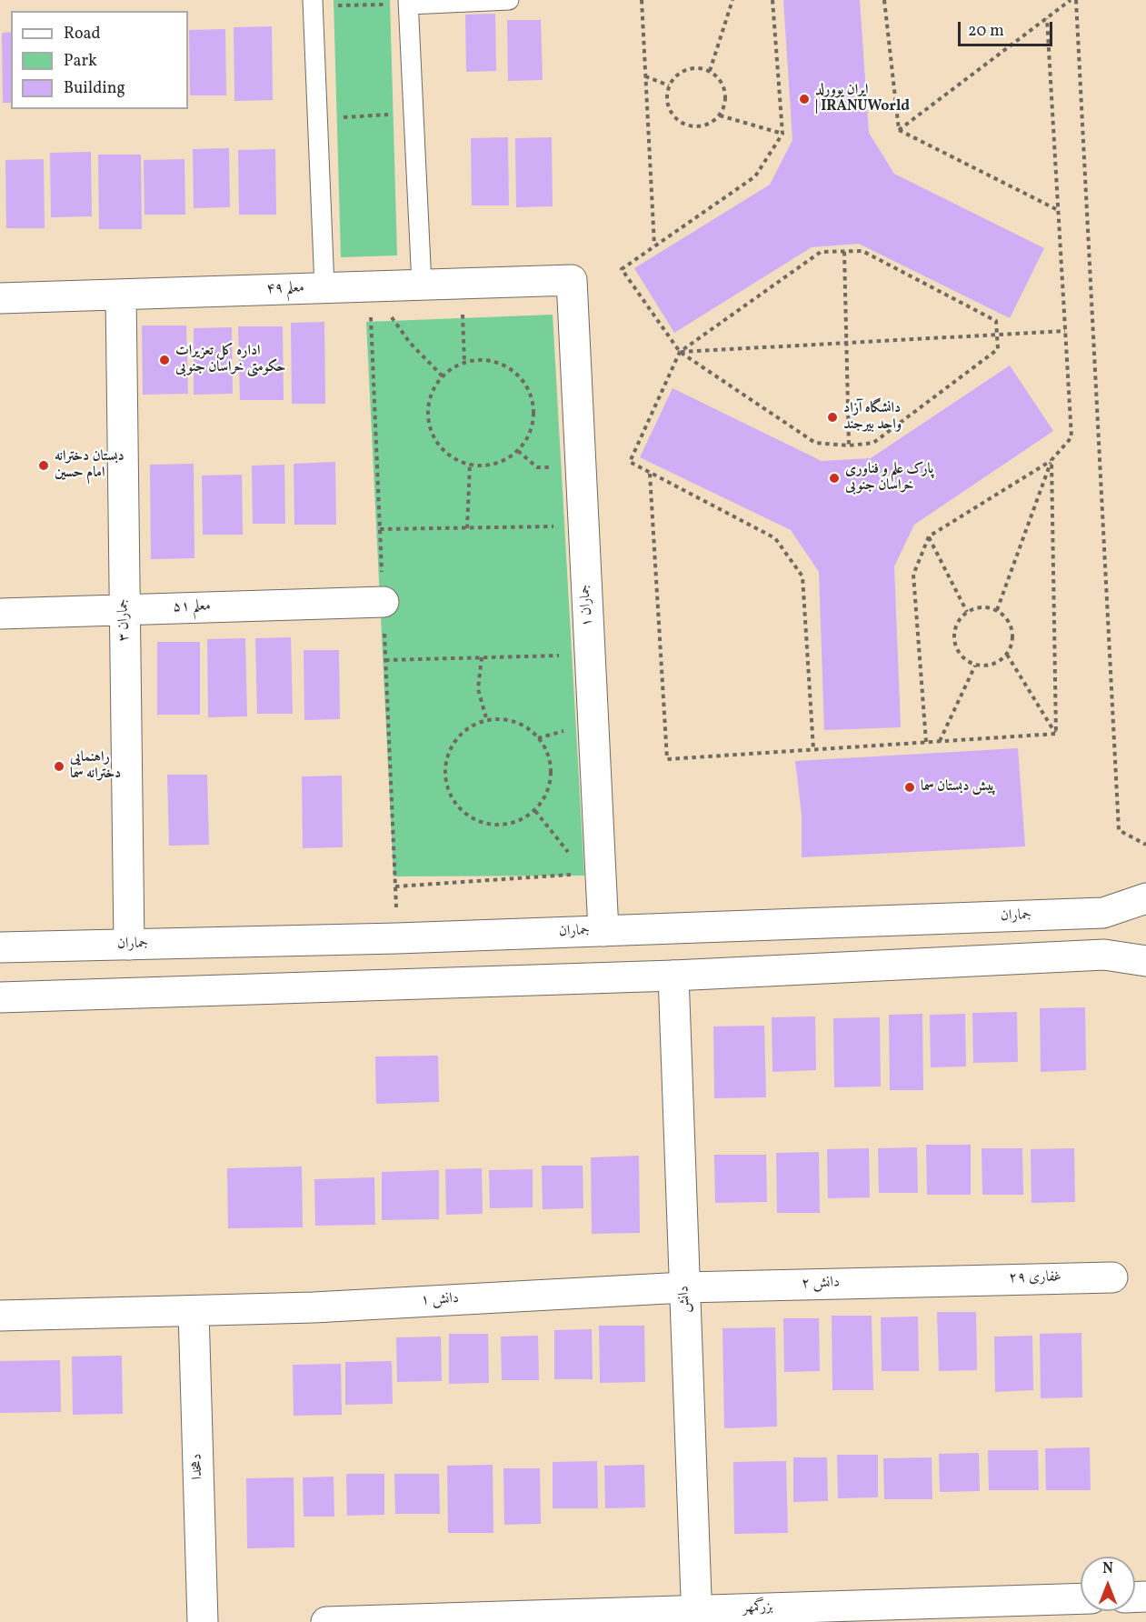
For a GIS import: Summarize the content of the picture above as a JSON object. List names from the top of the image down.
{
  "streets": {
    "street": [
      "معلم ۴۹",
      "جماران ۱",
      "معلم ۵۱",
      "جماران ۳",
      "جماران",
      "غفاری ۲۹",
      "دانش ۲",
      "دانش",
      "دانش ۱",
      "دهخدا",
      "بزرگمهر"
    ]
  },
  "crossings": [
    ["معلم ۴۹", "جماران ۱"],
    ["معلم ۴۹", "جماران ۳"],
    ["جماران ۱", "جماران"],
    ["معلم ۵۱", "جماران ۳"],
    ["جماران ۳", "جماران"],
    ["غفاری ۲۹", "دانش ۲"],
    ["دانش ۲", "دانش"],
    ["دانش ۲", "دانش ۱"],
    ["دانش", "دانش ۱"],
    ["دانش", "بزرگمهر"],
    ["دانش ۱", "دهخدا"]
  ],
  "places": [
    "ایران یوورلد | IRANUWorld",
    "اداره کل تعزیرات حکومتی خراسان جنوبی",
    "دانشگاه آزاد واحد بیرجند",
    "دبستان دخترانه امام حسین",
    "پارک علم و فناوری خراسان جنوبی",
    "راهنمایی دخترانه سما",
    "پیش دبستان سما"
  ],
  "legend": ["Road", "Park", "Building"],
  "scale_bar": "20 m",
  "north": "top"
}
